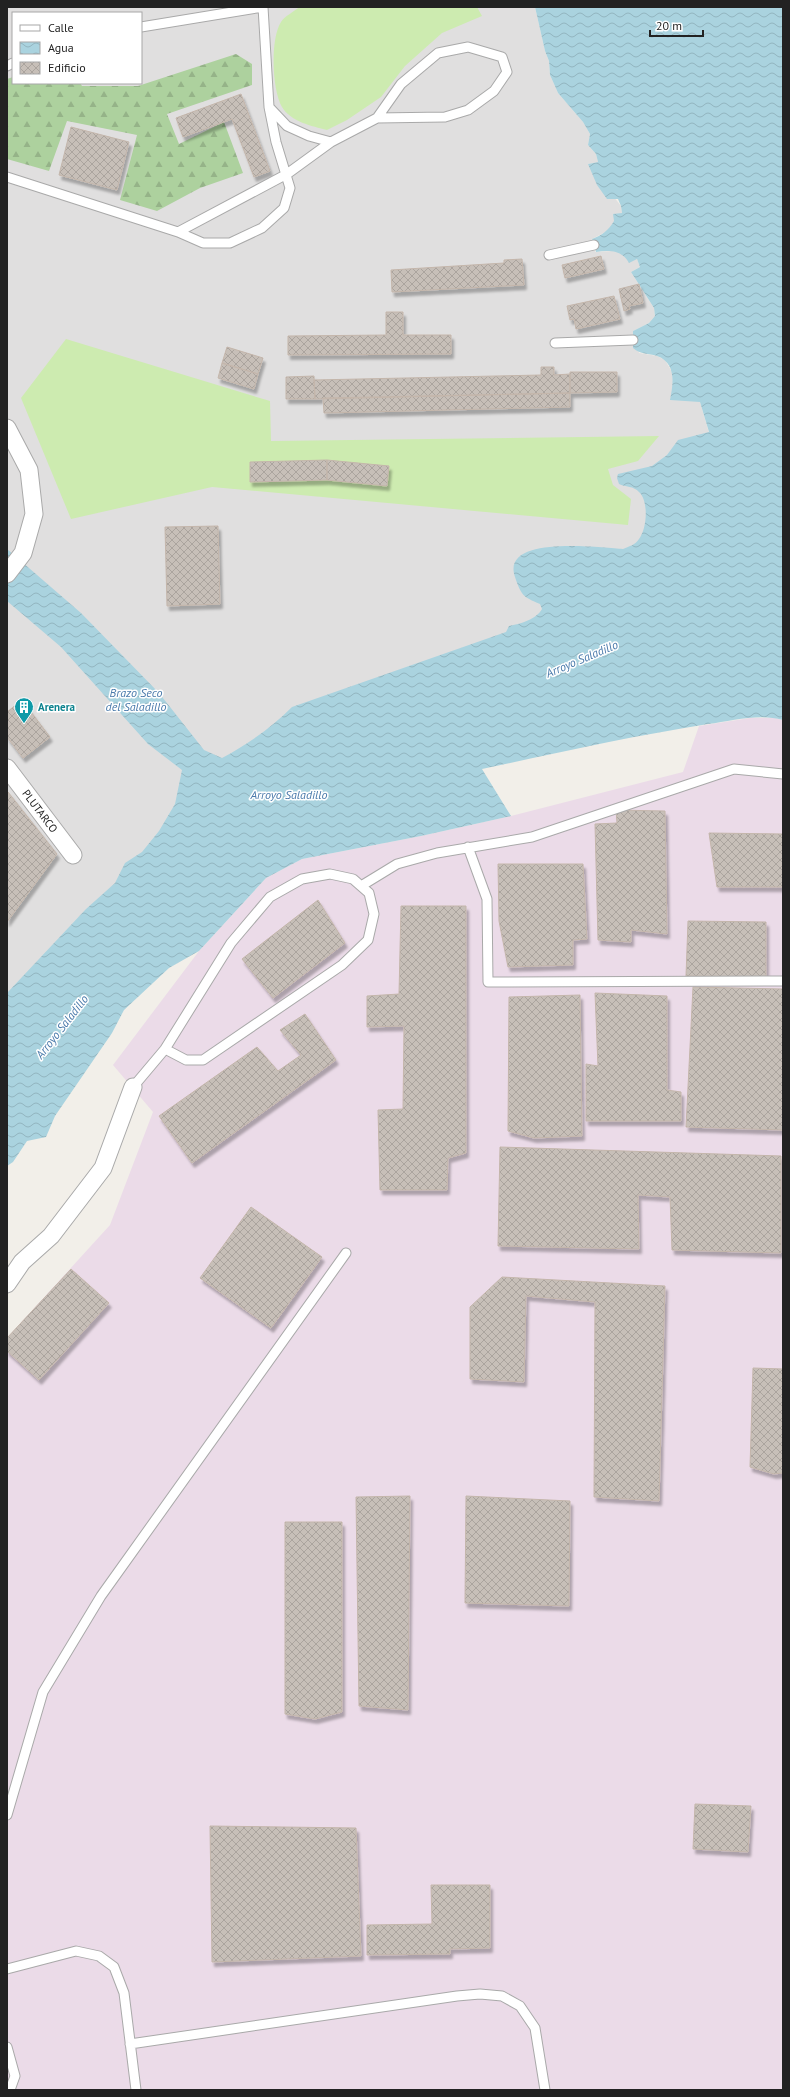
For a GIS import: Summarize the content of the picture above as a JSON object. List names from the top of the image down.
{
  "streets": {
    "street": ["PLUTARCO"]
  },
  "water": ["Arroyo Saladillo", "Brazo Seco del Saladillo"],
  "places": {
    "building": ["Arenera"]
  },
  "legend": ["Calle", "Agua", "Edificio"],
  "scale_bar": "20 m"
}
